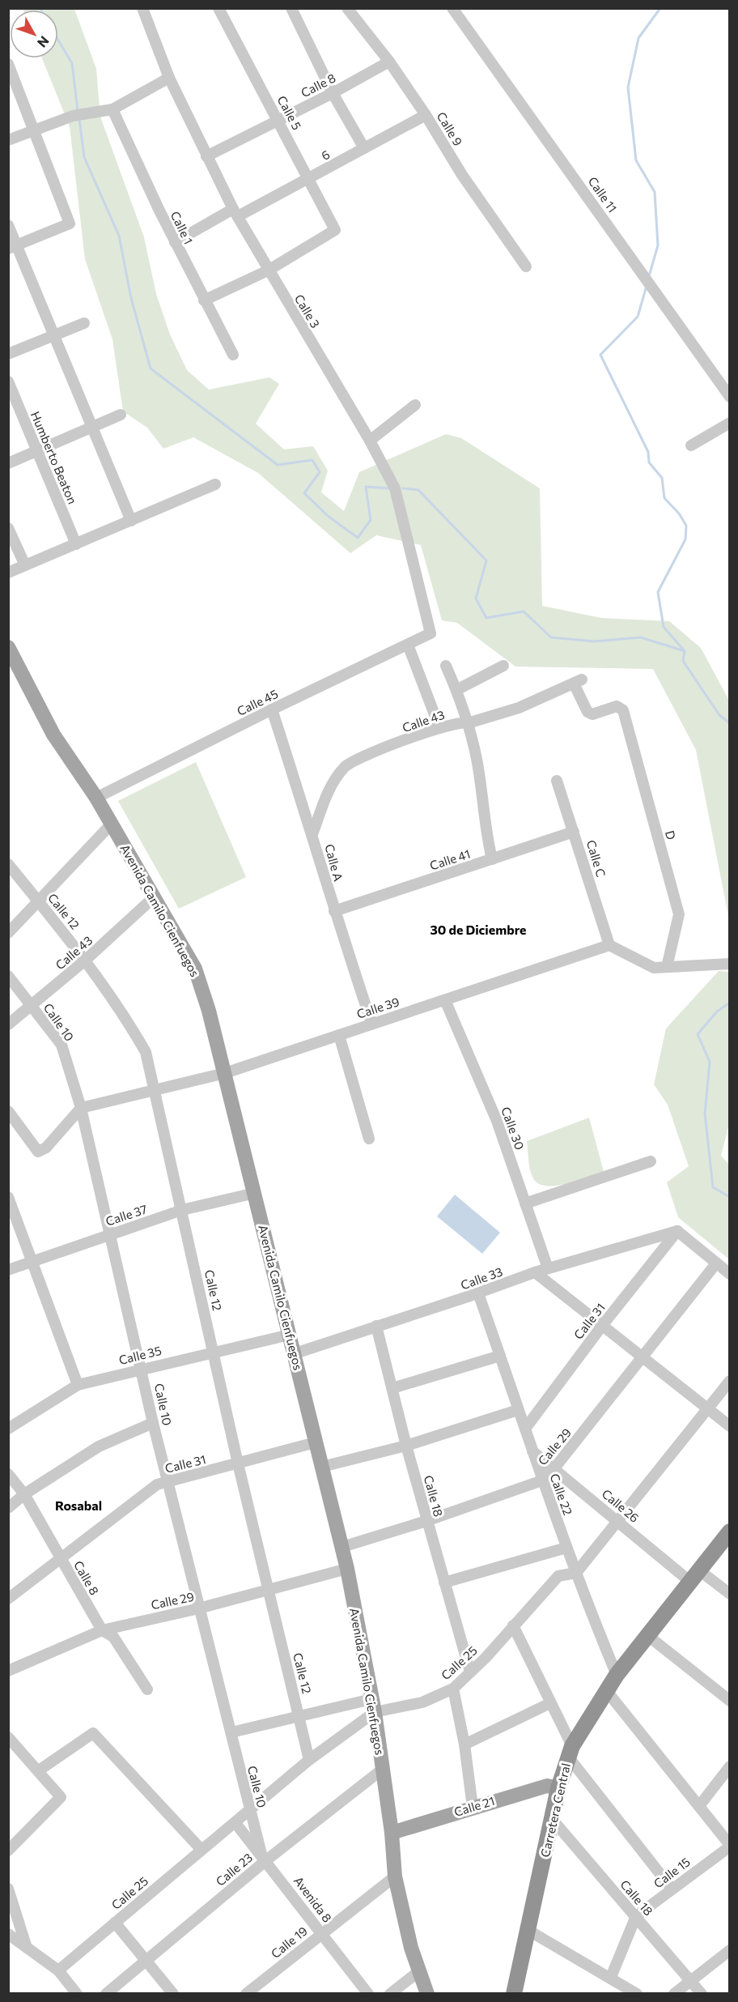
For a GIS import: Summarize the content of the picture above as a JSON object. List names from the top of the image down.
{
  "streets": {
    "highway": ["Carretera Central"],
    "main road": ["Avenida Camilo Cienfuegos", "Calle 21"],
    "street": [
      "Calle 8",
      "Calle 5",
      "Calle 9",
      "6",
      "Calle 11",
      "Calle 1",
      "Calle 3",
      "Humberto Beaton",
      "Calle 45",
      "Calle 43",
      "D",
      "Calle C",
      "Calle 41",
      "Calle A",
      "Calle 12",
      "Calle 39",
      "Calle 10",
      "Calle 30",
      "Calle 37",
      "Calle 33",
      "Calle 31",
      "Calle 35",
      "Calle 29",
      "Calle 22",
      "Calle 18",
      "Calle 26",
      "Calle 25",
      "Calle 23",
      "Calle 15",
      "Avenida 8",
      "Calle 19"
    ]
  },
  "crossings": [
    ["Calle 8", "Calle 5"],
    ["Calle 8", "Calle 9"],
    ["Calle 8", "Calle 3"],
    ["Calle 8", "Calle 31"],
    ["Calle 8", "Calle 29"],
    ["Calle 5", "6"],
    ["Calle 5", "Calle 3"],
    ["Calle 9", "6"],
    ["6", "Calle 1"],
    ["6", "Calle 3"],
    ["Calle 3", "Calle 45"],
    ["Calle 45", "Calle A"],
    ["Calle 45", "Avenida Camilo Cienfuegos"],
    ["Calle 43", "D"],
    ["Calle 43", "Calle A"],
    ["Calle 43", "Avenida Camilo Cienfuegos"],
    ["Calle 43", "Calle 12"],
    ["Calle 43", "Calle 10"],
    ["Calle C", "Calle 41"],
    ["Calle C", "Calle 39"],
    ["Calle 41", "Calle A"],
    ["Calle A", "Calle 39"],
    ["Avenida Camilo Cienfuegos", "Calle 39"],
    ["Avenida Camilo Cienfuegos", "Calle 37"],
    ["Avenida Camilo Cienfuegos", "Calle 33"],
    ["Avenida Camilo Cienfuegos", "Calle 31"],
    ["Avenida Camilo Cienfuegos", "Calle 35"],
    ["Avenida Camilo Cienfuegos", "Calle 29"],
    ["Avenida Camilo Cienfuegos", "Calle 25"],
    ["Avenida Camilo Cienfuegos", "Calle 21"],
    ["Avenida Camilo Cienfuegos", "Calle 23"],
    ["Avenida Camilo Cienfuegos", "Calle 19"],
    ["Calle 12", "Calle 39"],
    ["Calle 12", "Calle 37"],
    ["Calle 12", "Calle 31"],
    ["Calle 12", "Calle 35"],
    ["Calle 12", "Calle 29"],
    ["Calle 12", "Calle 25"],
    ["Calle 39", "Calle 10"],
    ["Calle 39", "Calle 30"],
    ["Calle 10", "Calle 37"],
    ["Calle 10", "Calle 31"],
    ["Calle 10", "Calle 35"],
    ["Calle 10", "Calle 29"],
    ["Calle 10", "Calle 25"],
    ["Calle 10", "Calle 23"],
    ["Calle 10", "Avenida 8"],
    ["Calle 30", "Calle 33"],
    ["Calle 33", "Calle 31"],
    ["Calle 33", "Calle 22"],
    ["Calle 33", "Calle 18"],
    ["Calle 31", "Calle 22"],
    ["Calle 29", "Calle 22"],
    ["Calle 29", "Calle 18"],
    ["Calle 29", "Calle 26"],
    ["Calle 22", "Calle 26"],
    ["Calle 22", "Calle 25"],
    ["Calle 22", "Carretera Central"],
    ["Calle 18", "Calle 25"],
    ["Calle 18", "Carretera Central"],
    ["Calle 18", "Calle 15"],
    ["Calle 26", "Carretera Central"],
    ["Calle 25", "Avenida 8"],
    ["Calle 21", "Carretera Central"],
    ["Calle 23", "Avenida 8"],
    ["Avenida 8", "Calle 19"]
  ],
  "districts": ["30 de Diciembre", "Rosabal"],
  "north": "bottom right"
}
